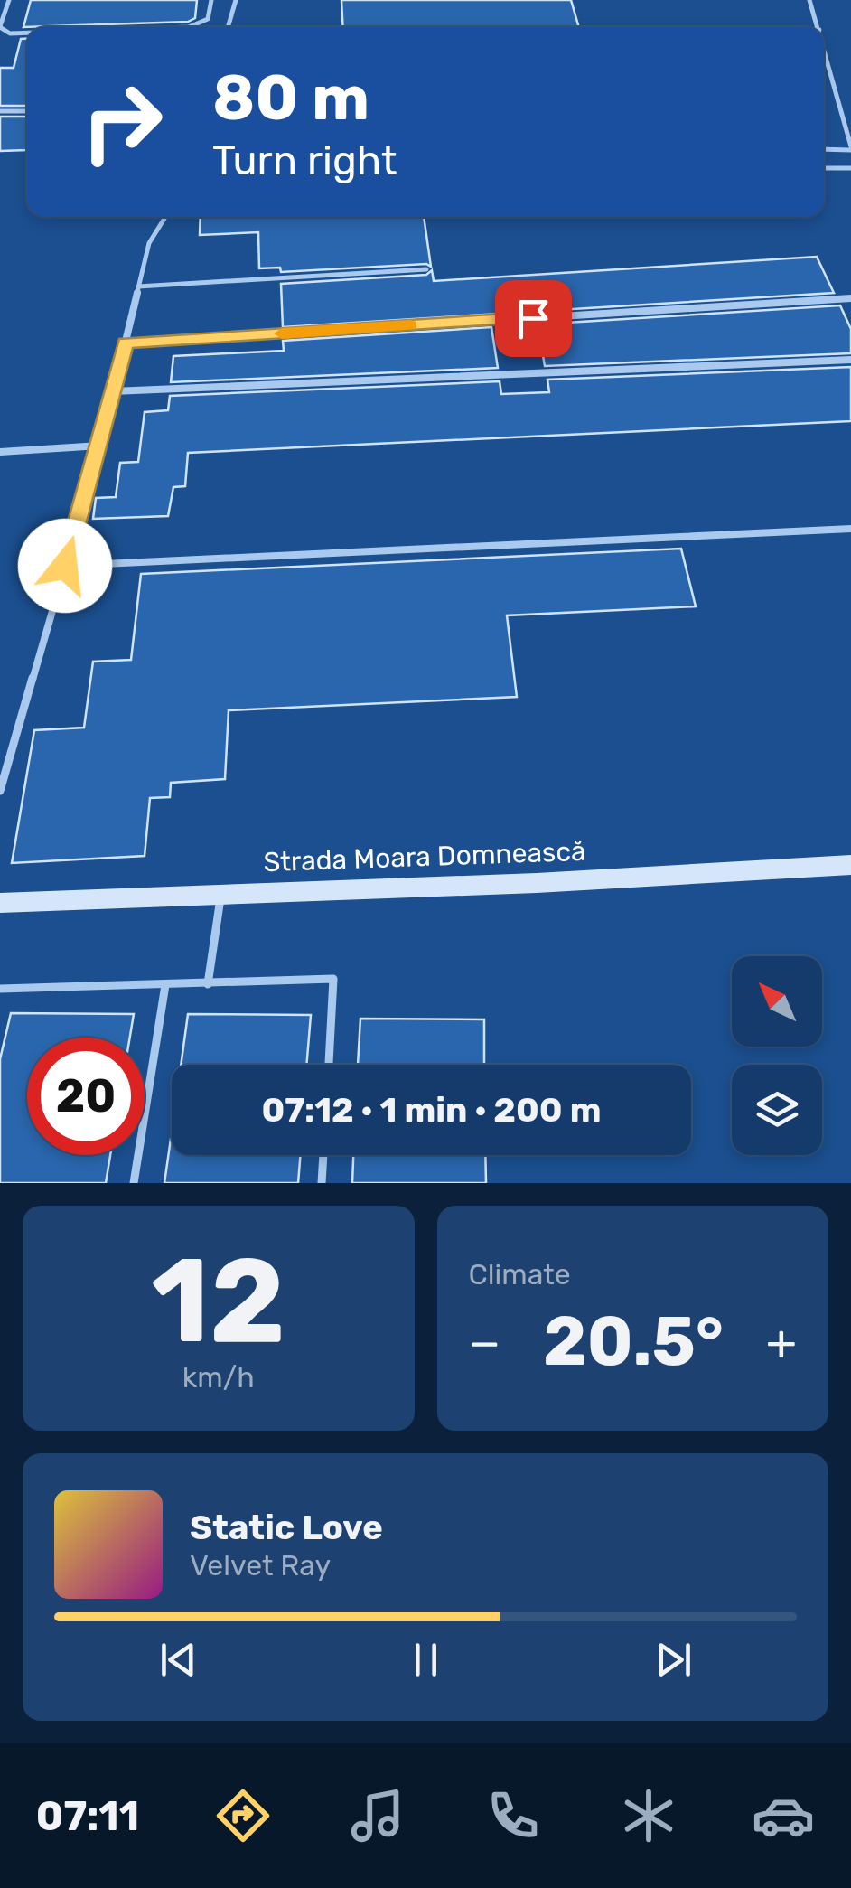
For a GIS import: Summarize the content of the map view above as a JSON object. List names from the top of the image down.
{
  "streets": {
    "street": ["Strada Moara Domnească"]
  },
  "north": "top left",
  "page": {
    "turn": ["80 m", "Turn right"],
    "limit": "20",
    "trip": "07:12 · 1 min · 200 m",
    "tile": [
      ["12", "km/h"],
      "Climate"
    ],
    "heat": ["−", "20.5°", "+"],
    "song": ["Static Love", "Velvet Ray"],
    "tabs": "07:11"
  }
}
